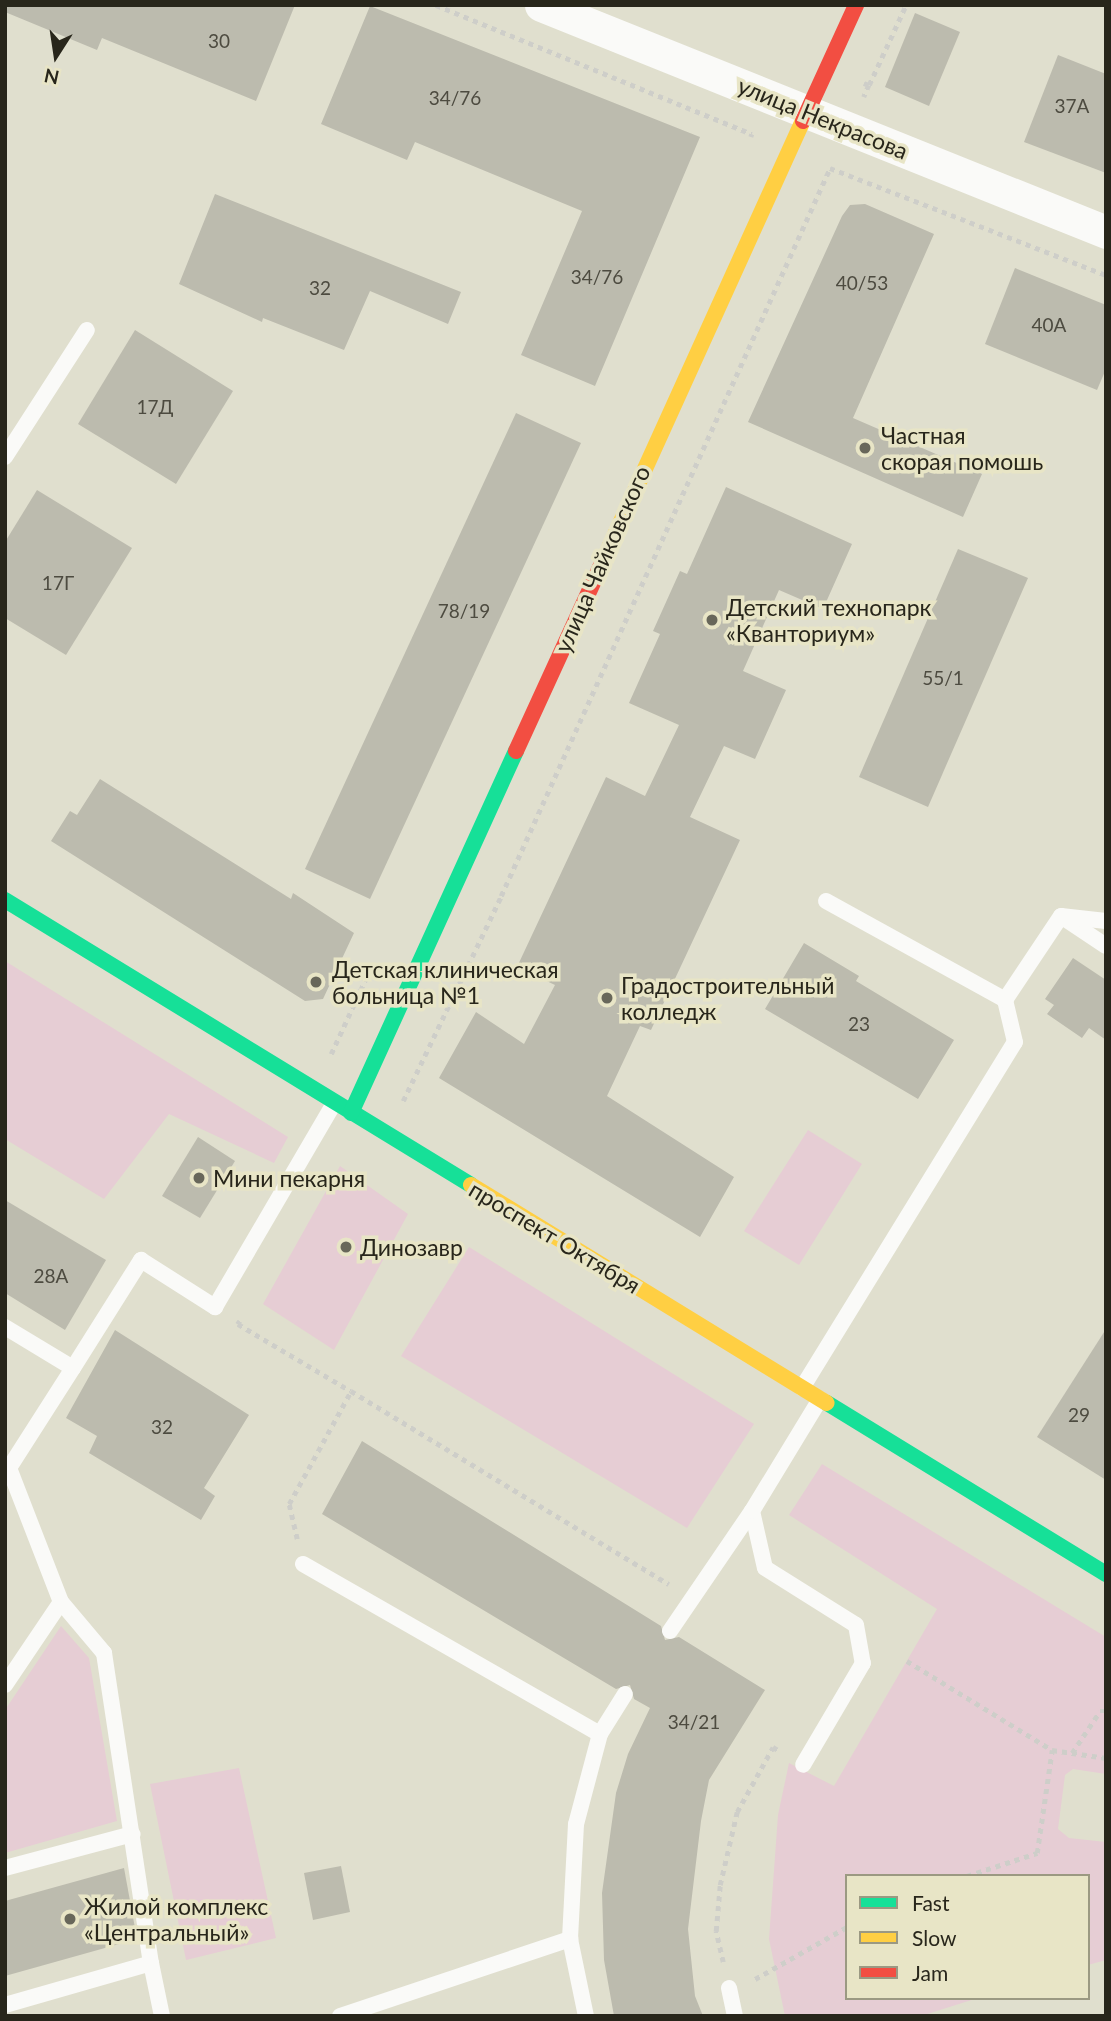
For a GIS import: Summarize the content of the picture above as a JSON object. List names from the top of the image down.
{
  "streets": {
    "main road": ["улица Чайковского", "проспект Октября"],
    "street": ["улица Некрасова"]
  },
  "crossings": [
    ["улица Некрасова", "улица Чайковского"],
    ["улица Чайковского", "проспект Октября"]
  ],
  "places": [
    "Частная скорая помошь",
    "Детский технопарк «Кванториум»",
    "Детская клиническая больница №1",
    "Градостроительный колледж",
    "Мини пекарня",
    "Динозавр",
    "Жилой комплекс «Центральный»"
  ],
  "house_numbers": [
    "30",
    "34/76",
    "37А",
    "34/76",
    "40/53",
    "32",
    "40А",
    "17Д",
    "17Г",
    "78/19",
    "55/1",
    "23",
    "28А",
    "29",
    "32",
    "34/21"
  ],
  "legend": ["Fast", "Slow", "Jam"],
  "north": "bottom"
}
